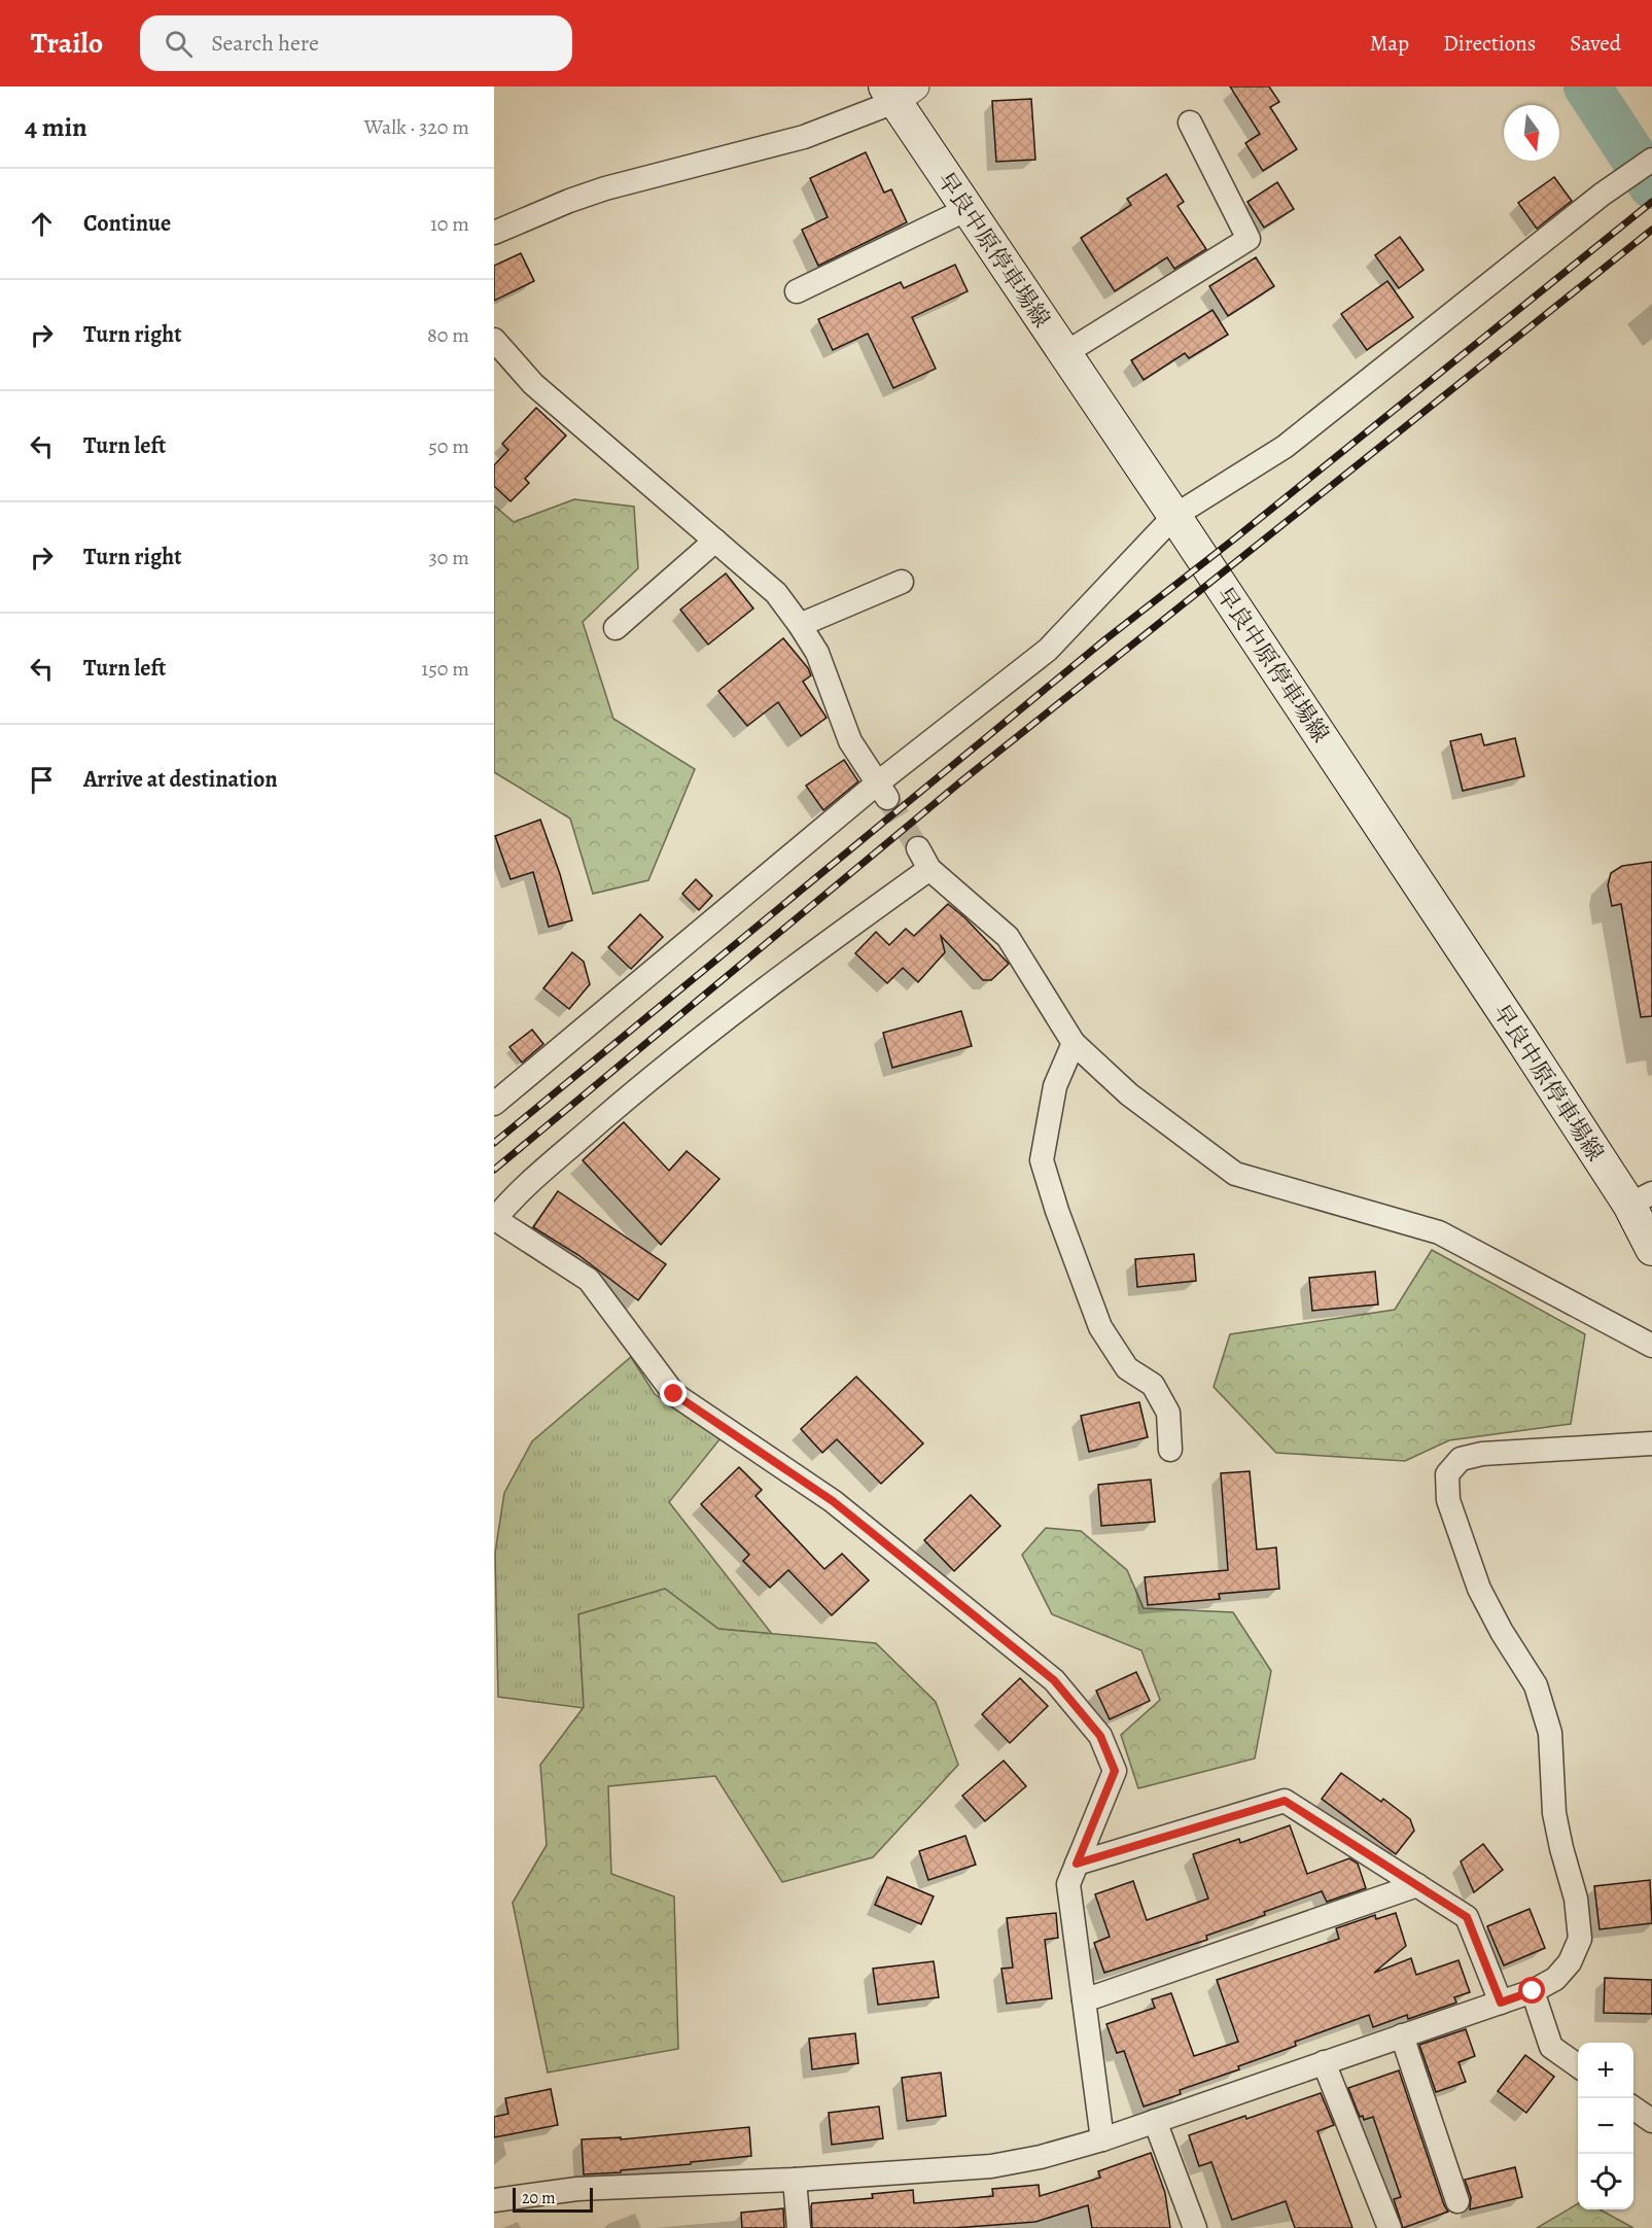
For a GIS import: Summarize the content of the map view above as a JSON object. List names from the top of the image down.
{
  "streets": {
    "main road": ["早良中原停車場線"]
  },
  "scale_bar": "20 m",
  "north": "bottom",
  "page": {
    "header": "Trailo",
    "search": "Search here",
    "nav": ["Map", "Directions", "Saved"],
    "heading": ["4 min", "Walk · 320 m"],
    "list": [
      ["Continue", "10 m"],
      ["Turn right", "80 m"],
      ["Turn left", "50 m"],
      ["Turn right", "30 m"],
      ["Turn left", "150 m"],
      "Arrive at destination"
    ],
    "map_buttons": ["+", "−"],
    "scale": "20 m"
  }
}
